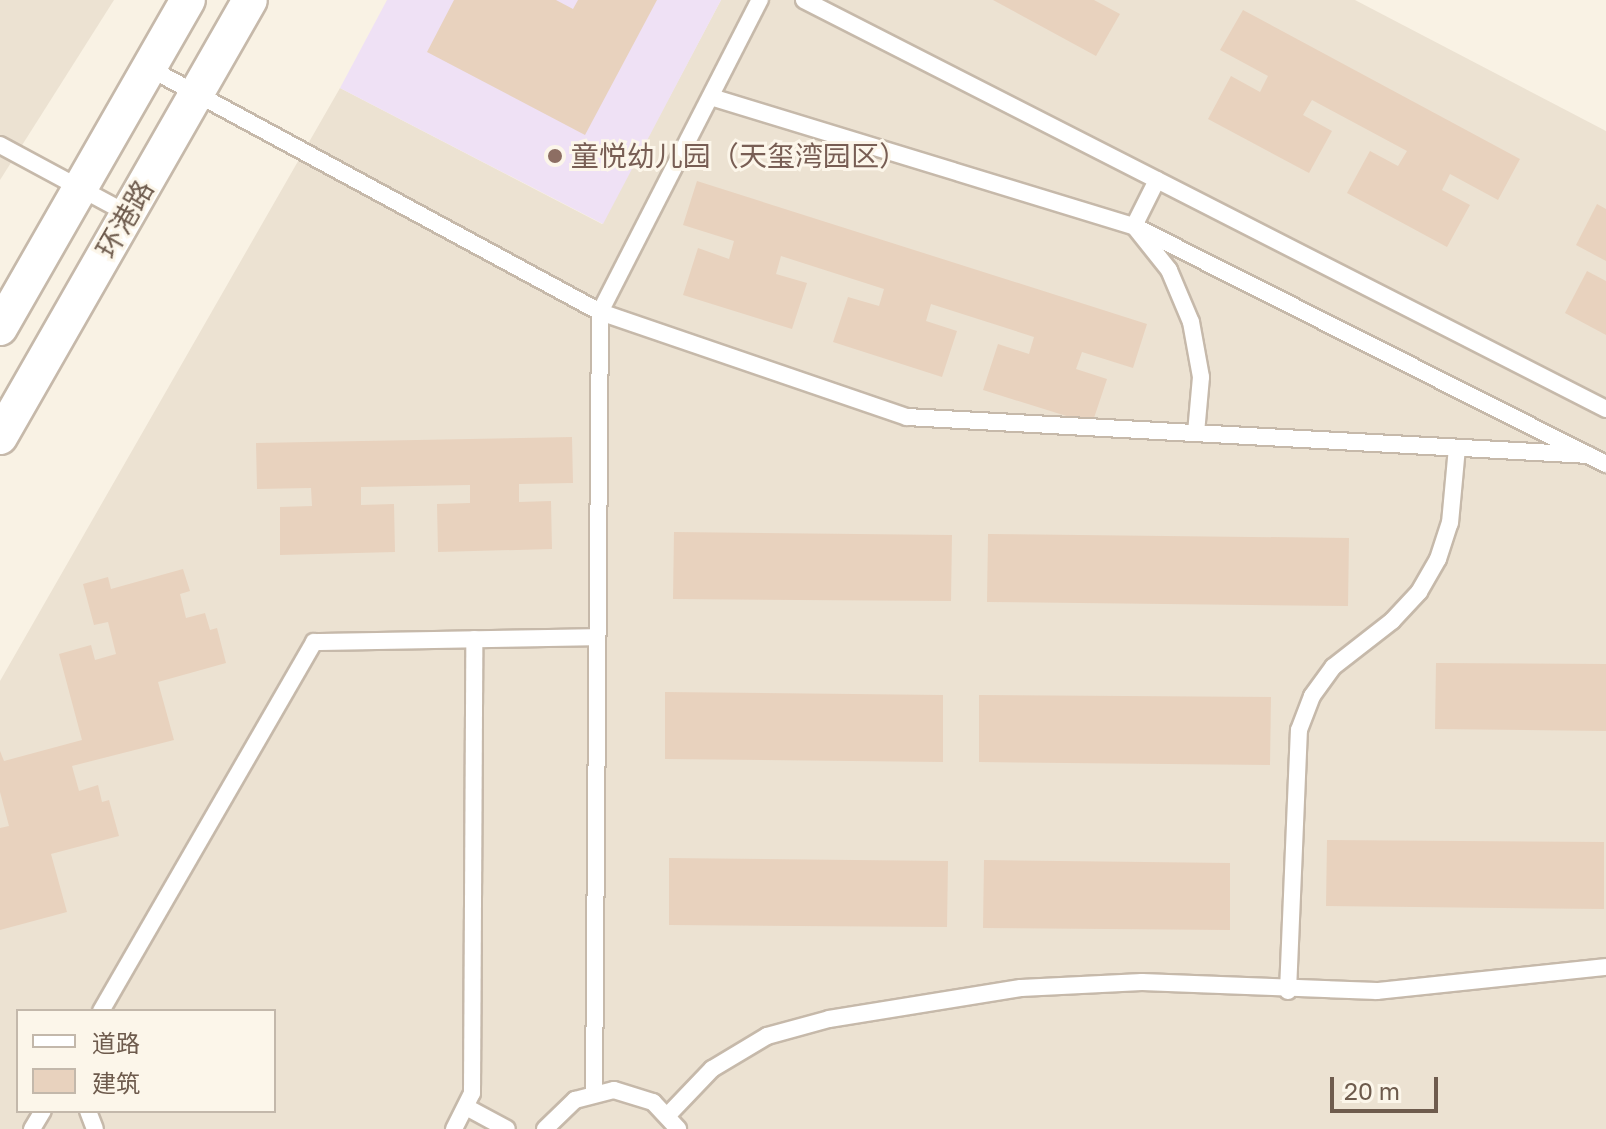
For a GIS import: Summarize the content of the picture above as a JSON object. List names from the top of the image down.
{
  "streets": {
    "street": ["环港路"]
  },
  "places": ["童悦幼儿园（天玺湾园区）"],
  "legend": ["道路", "建筑"],
  "scale_bar": "20 m"
}
